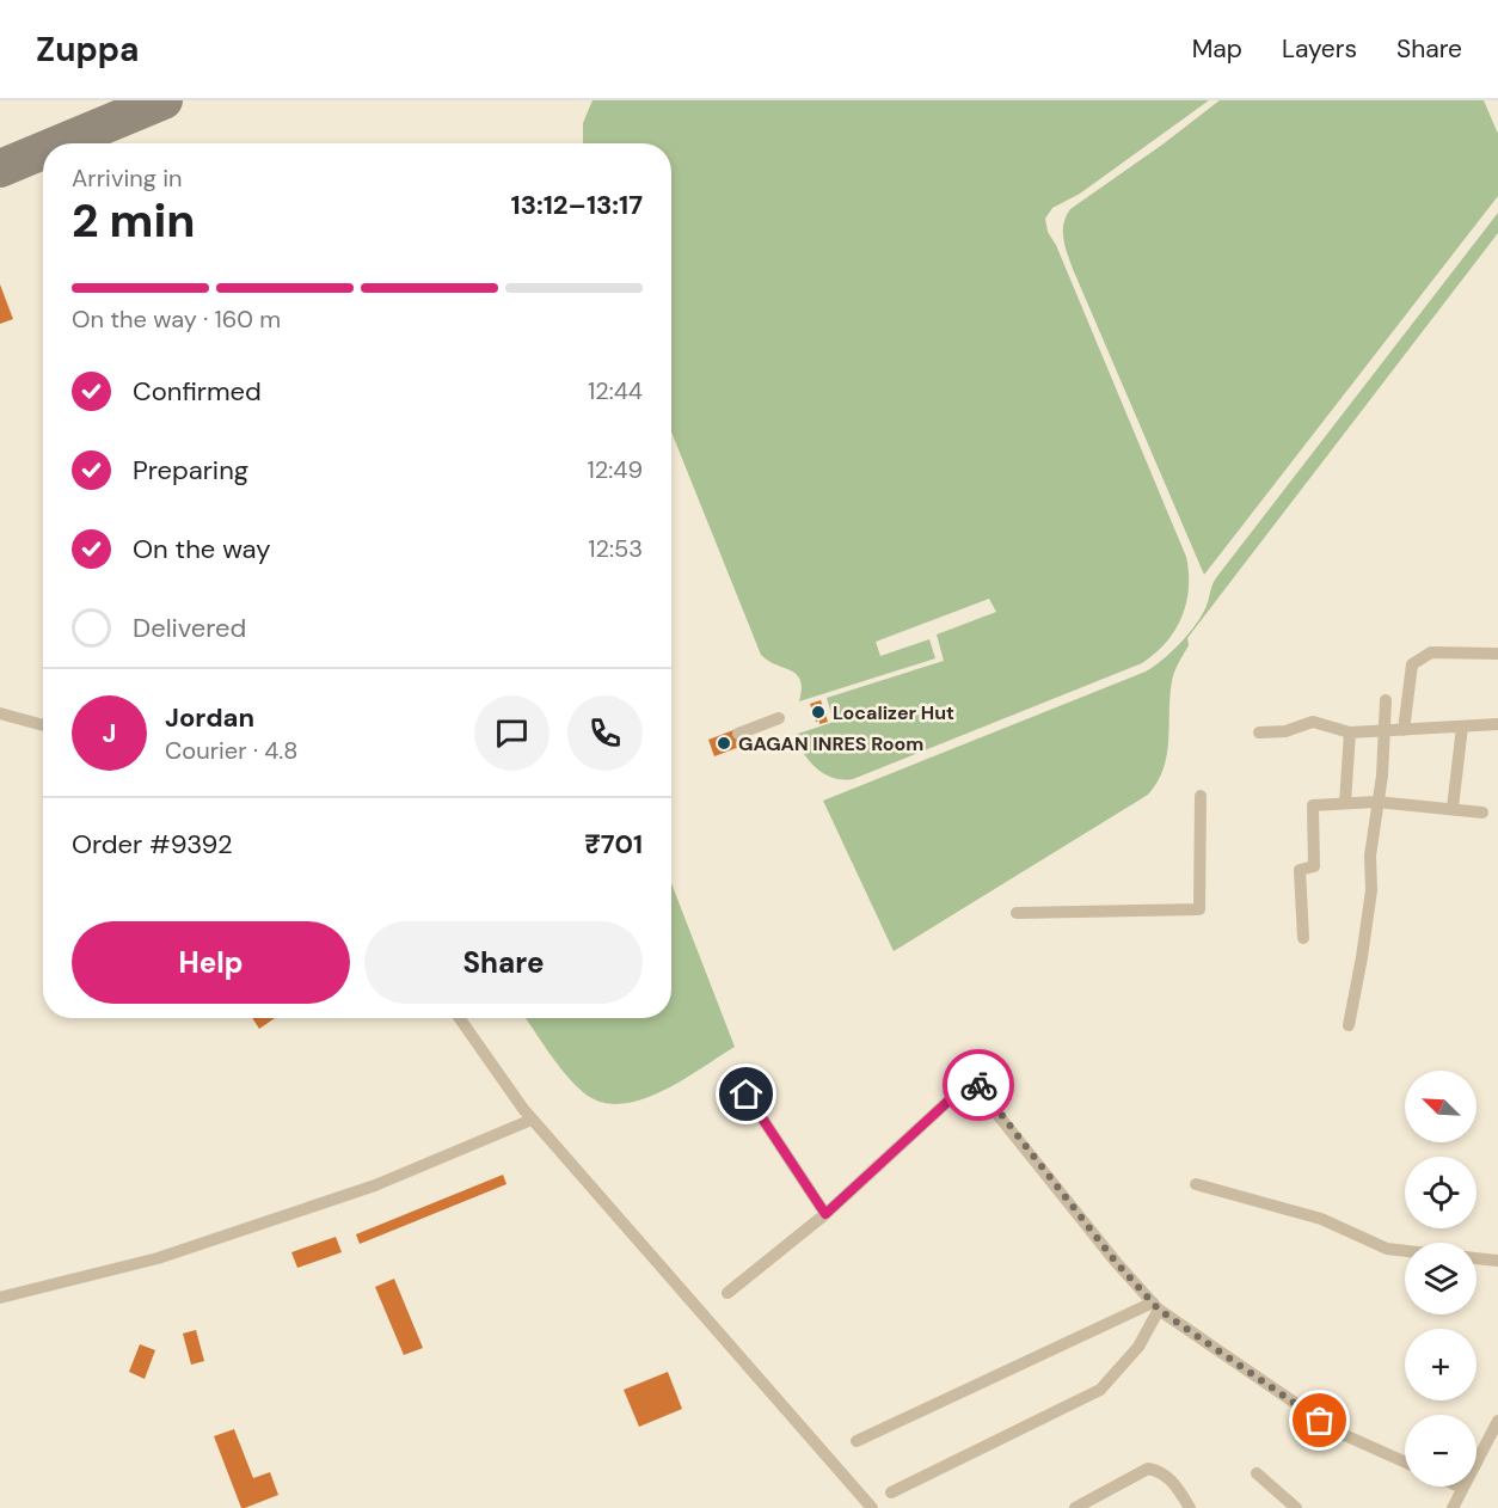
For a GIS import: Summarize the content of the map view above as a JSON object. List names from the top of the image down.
{
  "places": ["Localizer Hut", "GAGAN INRES Room"],
  "north": "top left",
  "page": {
    "header": "Zuppa",
    "nav": ["Map", "Layers", "Share"],
    "heading": ["2 min", "Arriving in", "13:12–13:17"],
    "panel": [
      "Jordan",
      "Courier · 4.8",
      "Order #9392",
      "₹701"
    ],
    "bar": "On the way · 160 m",
    "list": [
      ["Confirmed", "12:44"],
      ["Preparing", "12:49"],
      ["On the way", "12:53"],
      "Delivered"
    ],
    "round": "J",
    "buttons": ["Help", "Share"],
    "map_buttons": ["+", "−"]
  }
}
